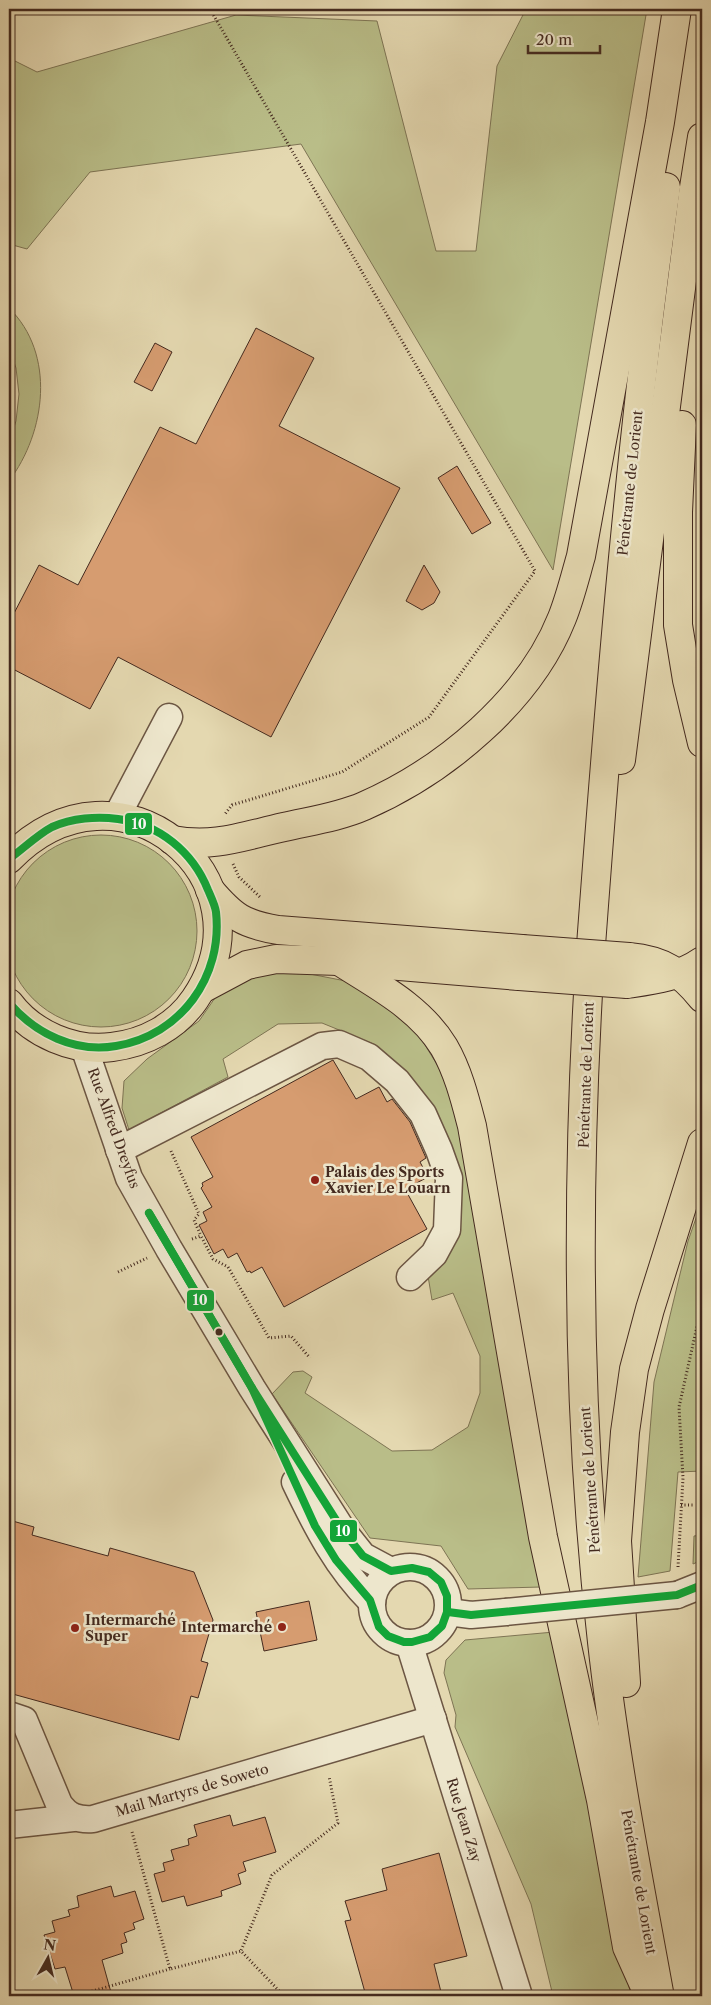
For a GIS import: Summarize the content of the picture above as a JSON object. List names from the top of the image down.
{
  "streets": {
    "main road": ["Pénétrante de Lorient"],
    "street": ["Rue Alfred Dreyfus", "Mail Martyrs de Soweto", "Rue Jean Zay"]
  },
  "crossings": [
    ["Rue Alfred Dreyfus", "Rue Jean Zay"],
    ["Mail Martyrs de Soweto", "Rue Jean Zay"]
  ],
  "places": ["Palais des Sports Xavier Le Louarn", "Intermarché", "Intermarché Super"],
  "lines": ["transit line 10"],
  "scale_bar": "20 m",
  "north": "top"
}
